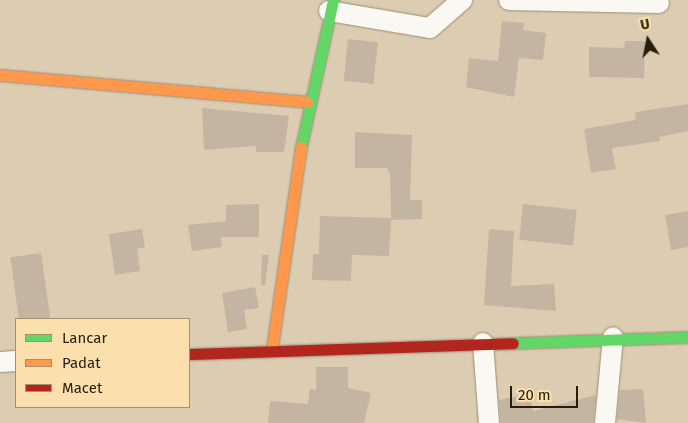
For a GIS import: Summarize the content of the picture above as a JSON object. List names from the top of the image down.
{
  "legend": ["Lancar", "Padat", "Macet"],
  "scale_bar": "20 m",
  "north": "top"
}
